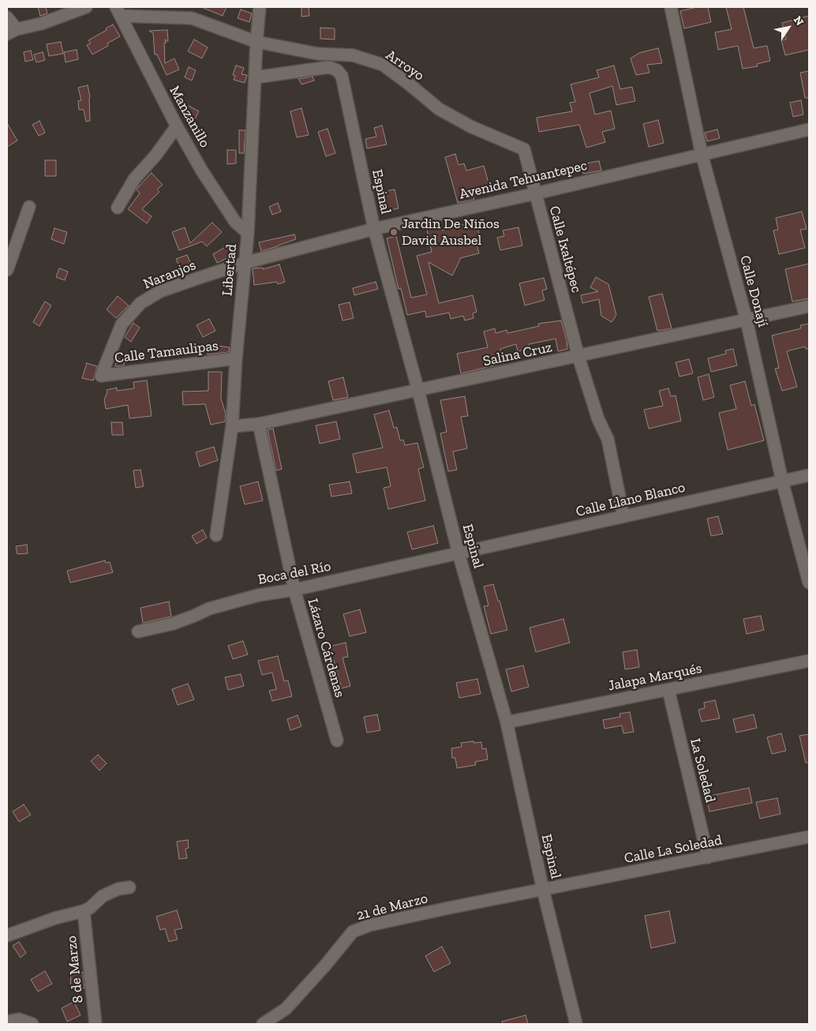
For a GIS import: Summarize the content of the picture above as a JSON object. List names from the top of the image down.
{
  "streets": {
    "street": [
      "Arroyo",
      "Manzanillo",
      "Avenida Tehuantepec",
      "Espinal",
      "Calle Ixaltépec",
      "Libertad",
      "Naranjos",
      "Calle Donají",
      "Calle Tamaulipas",
      "Salina Cruz",
      "Calle Llano Blanco",
      "Boca del Río",
      "Lázaro Cárdenas",
      "Jalapa Marqués",
      "La Soledad",
      "Calle La Soledad",
      "21 de Marzo",
      "8 de Marzo"
    ]
  },
  "crossings": [
    ["Arroyo", "Manzanillo"],
    ["Arroyo", "Calle Ixaltépec"],
    ["Arroyo", "Libertad"],
    ["Manzanillo", "Libertad"],
    ["Avenida Tehuantepec", "Espinal"],
    ["Avenida Tehuantepec", "Calle Ixaltépec"],
    ["Avenida Tehuantepec", "Libertad"],
    ["Avenida Tehuantepec", "Naranjos"],
    ["Avenida Tehuantepec", "Calle Donají"],
    ["Espinal", "Libertad"],
    ["Espinal", "Salina Cruz"],
    ["Espinal", "Calle Llano Blanco"],
    ["Espinal", "Boca del Río"],
    ["Espinal", "Jalapa Marqués"],
    ["Espinal", "Calle La Soledad"],
    ["Espinal", "21 de Marzo"],
    ["Calle Ixaltépec", "Salina Cruz"],
    ["Calle Ixaltépec", "Calle Llano Blanco"],
    ["Libertad", "Naranjos"],
    ["Libertad", "Calle Tamaulipas"],
    ["Libertad", "Salina Cruz"],
    ["Naranjos", "Calle Tamaulipas"],
    ["Calle Donají", "Salina Cruz"],
    ["Calle Donají", "Calle Llano Blanco"],
    ["Salina Cruz", "Lázaro Cárdenas"],
    ["Calle Llano Blanco", "Boca del Río"],
    ["Boca del Río", "Lázaro Cárdenas"],
    ["Jalapa Marqués", "La Soledad"],
    ["La Soledad", "Calle La Soledad"],
    ["Calle La Soledad", "21 de Marzo"]
  ],
  "places": ["Jardin De Niños David Ausbel"],
  "north": "top right"
}
